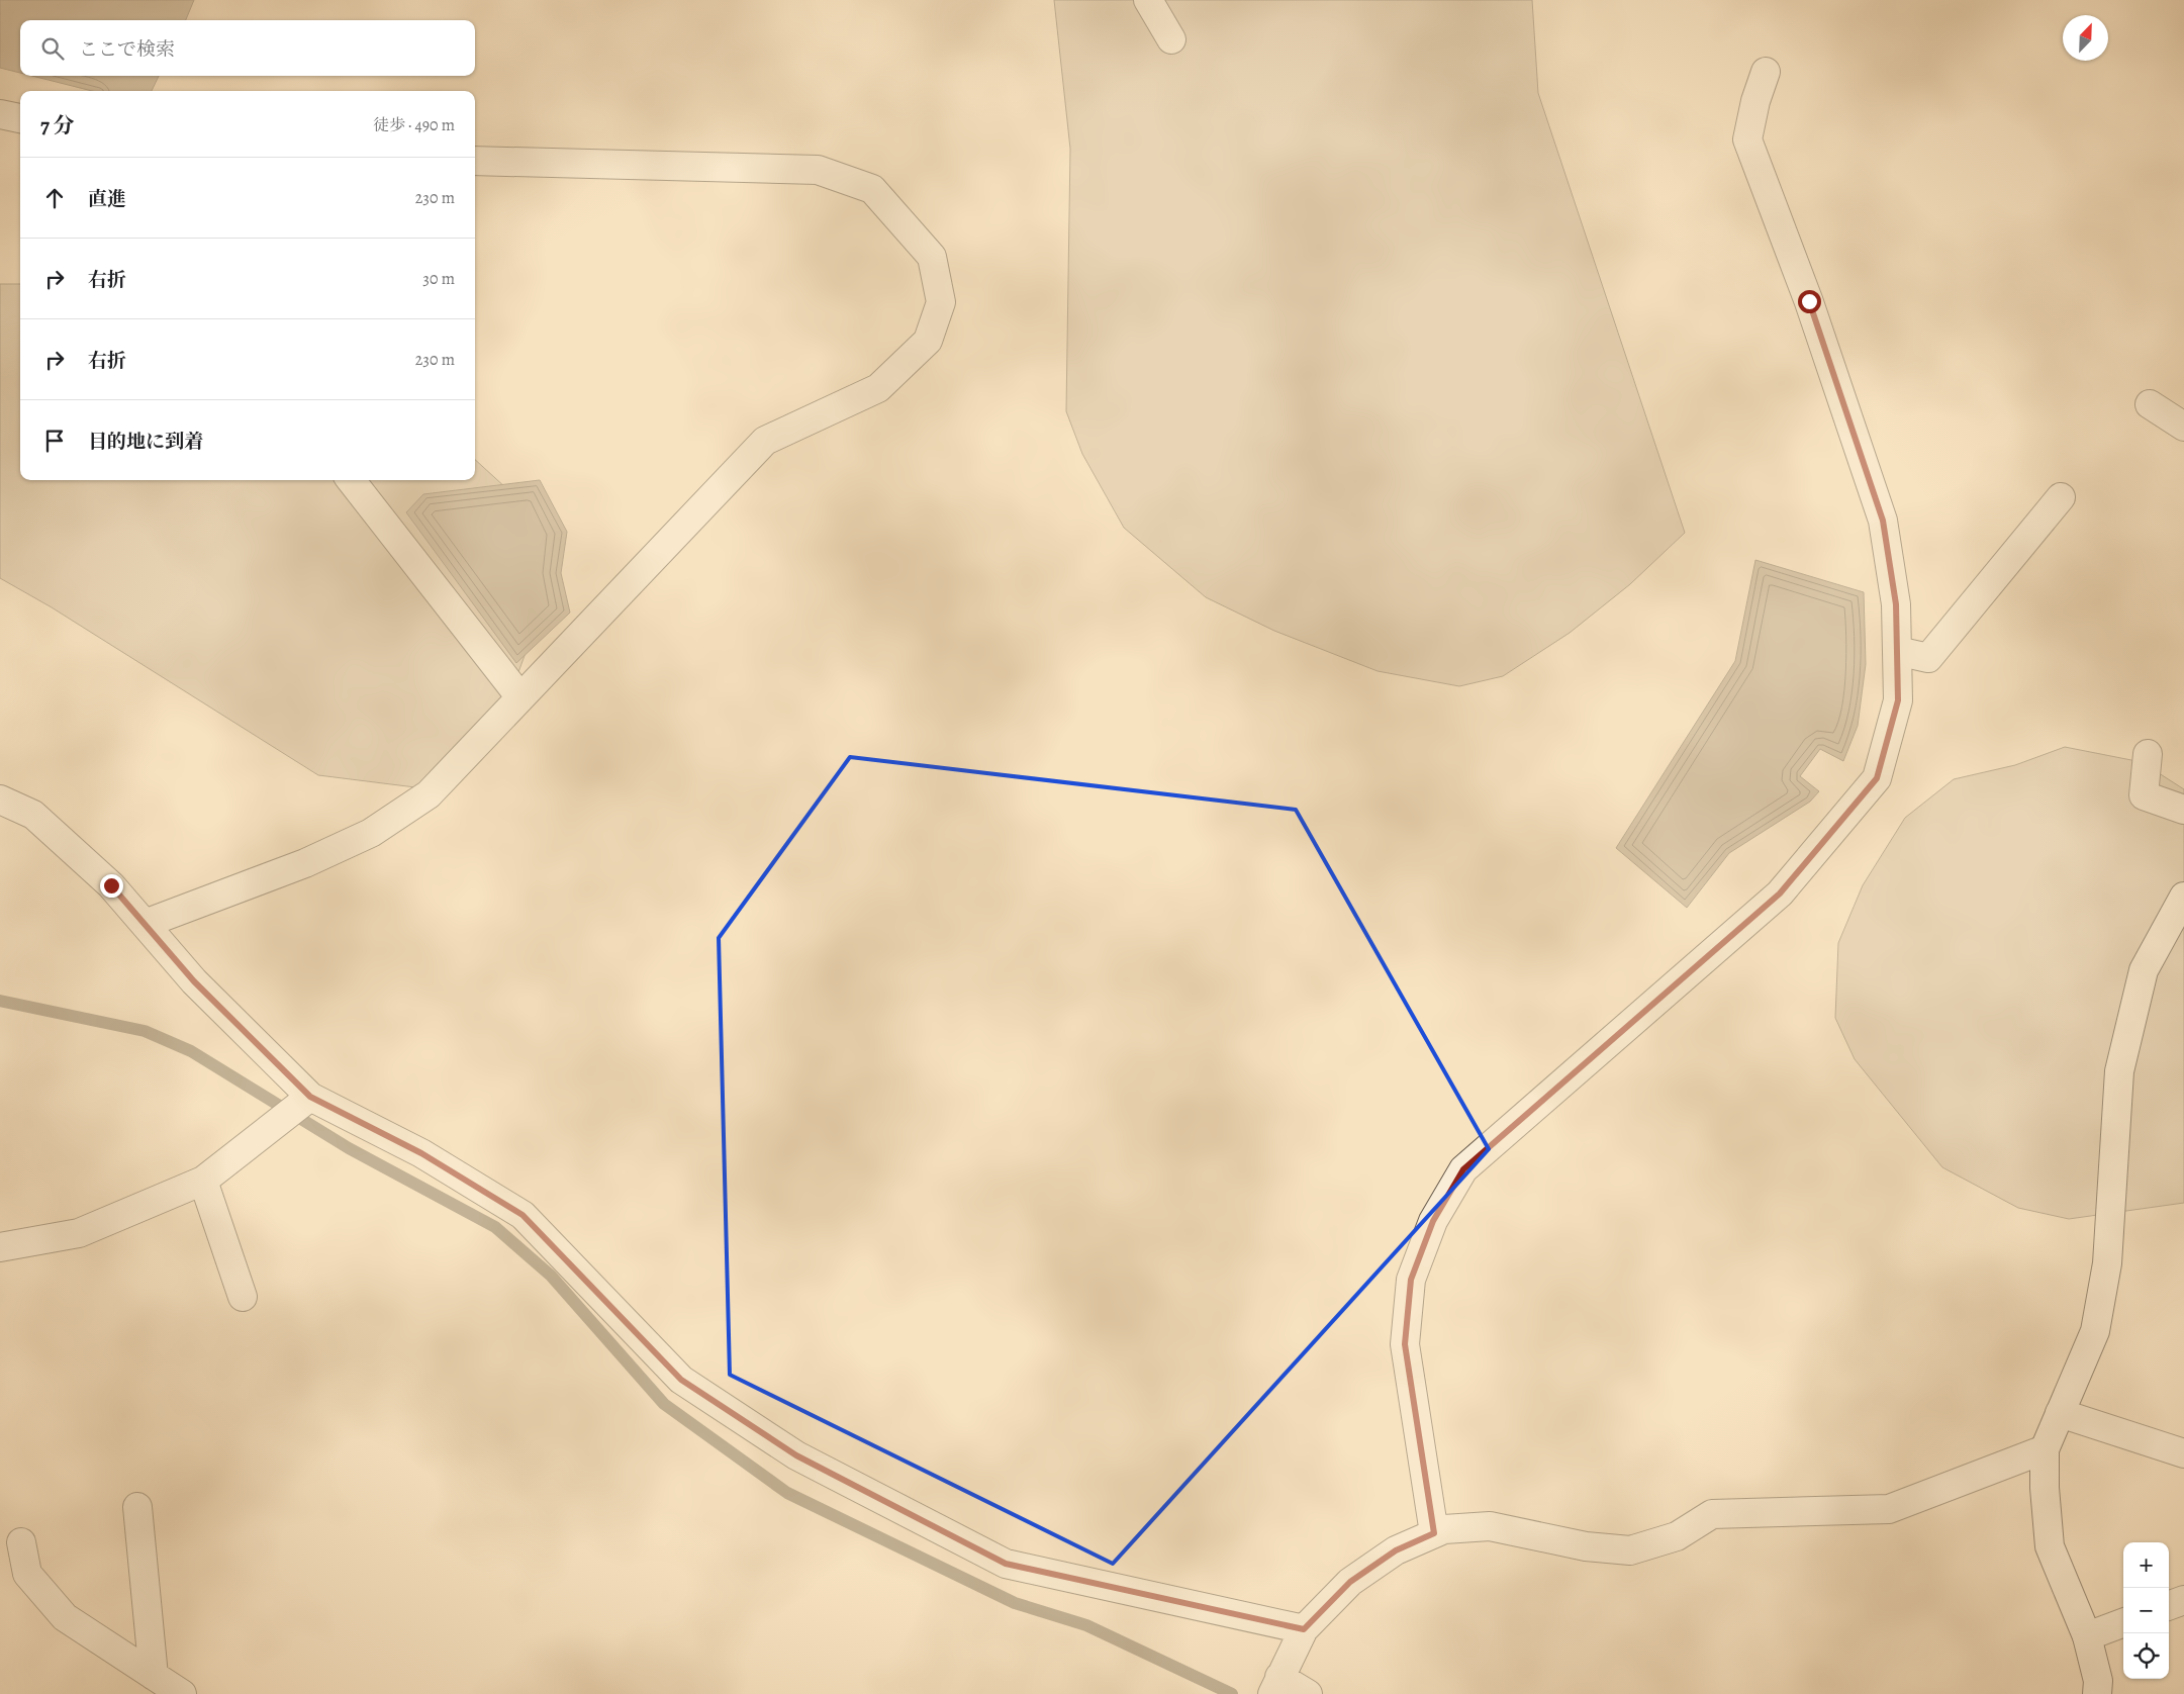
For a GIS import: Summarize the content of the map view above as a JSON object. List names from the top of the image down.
{
  "north": "top right",
  "page": {
    "search": "ここで検索",
    "heading": ["7 分", "徒歩 · 490 m"],
    "list": [
      ["直進", "230 m"],
      ["右折", "30 m"],
      ["右折", "230 m"],
      "目的地に到着"
    ],
    "map_buttons": ["+", "−"]
  }
}
